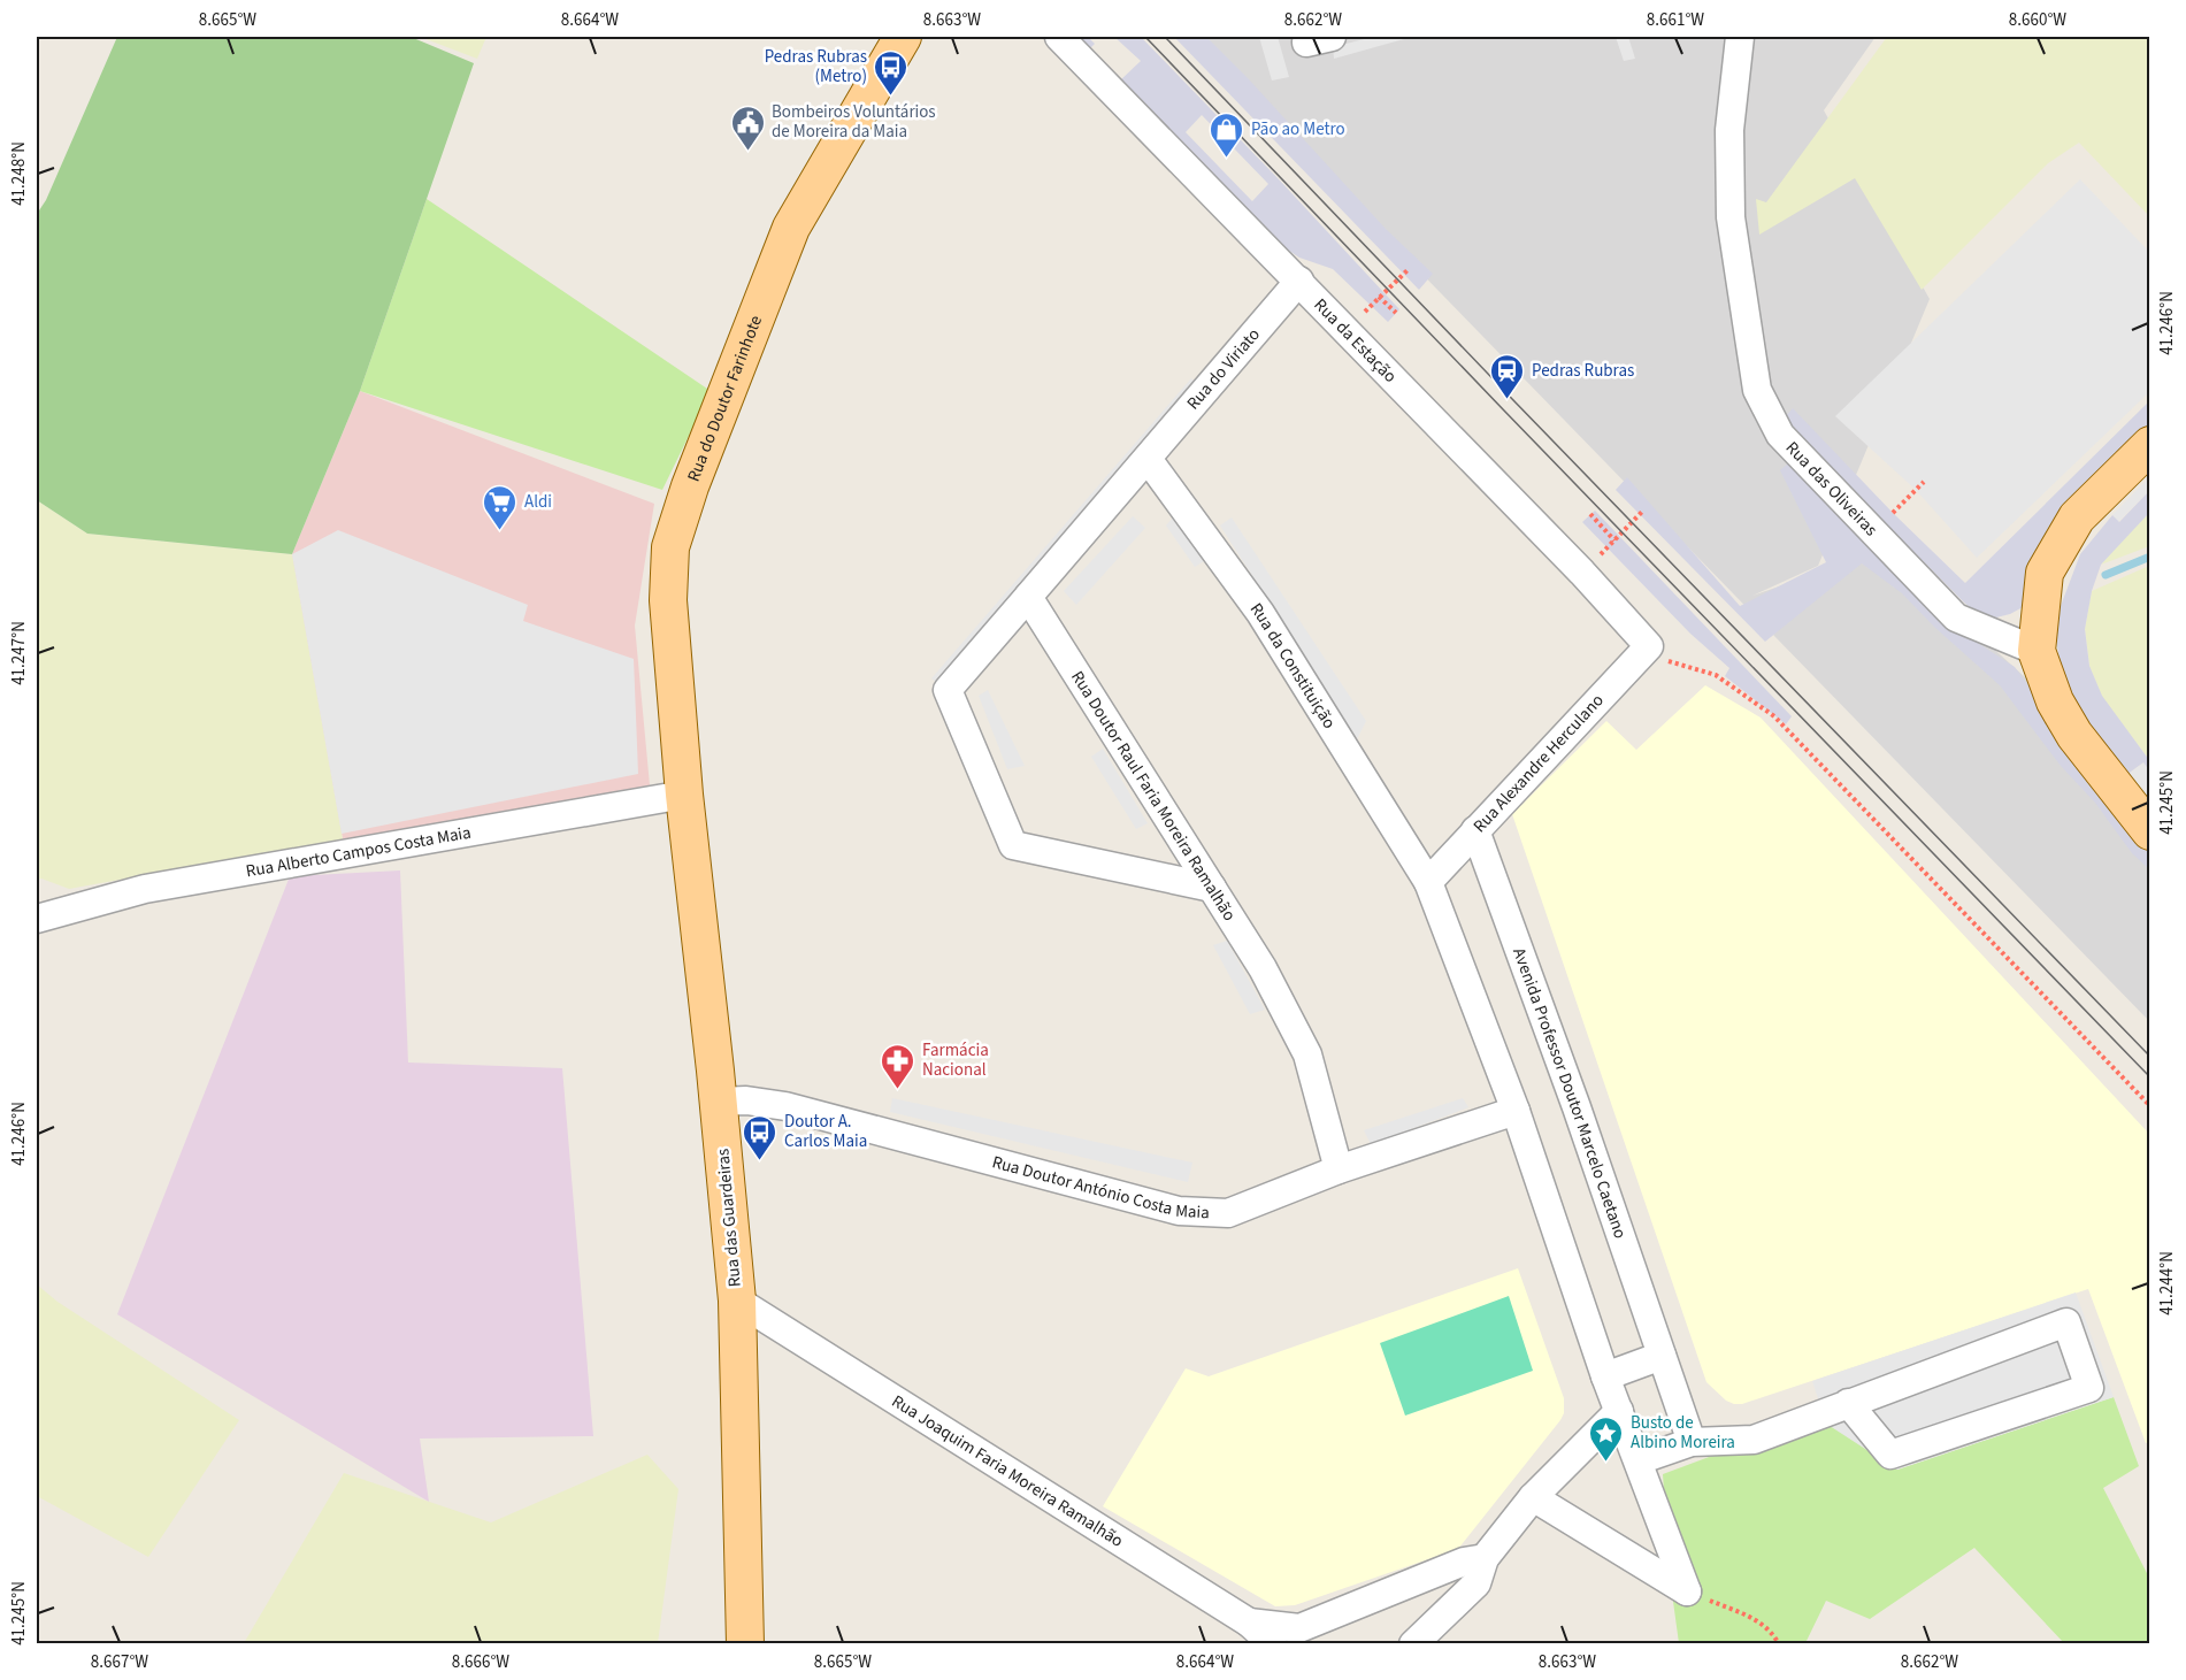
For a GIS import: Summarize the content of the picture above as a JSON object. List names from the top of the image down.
{
  "streets": {
    "main road": ["Rua do Doutor Farinhote", "Rua das Guardeiras"],
    "street": [
      "Rua da Estação",
      "Rua do Viriato",
      "Rua das Oliveiras",
      "Rua da Constituição",
      "Rua Alexandre Herculano",
      "Rua Doutor Raul Faria Moreira Ramalhão",
      "Rua Alberto Campos Costa Maia",
      "Avenida Professor Doutor Marcelo Caetano",
      "Rua Doutor António Costa Maia",
      "Rua Joaquim Faria Moreira Ramalhão"
    ]
  },
  "crossings": [
    ["Rua da Estação", "Rua do Viriato"],
    ["Rua da Estação", "Rua Alexandre Herculano"],
    ["Rua do Viriato", "Rua da Constituição"],
    ["Rua do Doutor Farinhote", "Rua Alberto Campos Costa Maia"],
    ["Rua do Doutor Farinhote", "Rua das Guardeiras"],
    ["Rua da Constituição", "Rua Alexandre Herculano"],
    ["Rua Alexandre Herculano", "Avenida Professor Doutor Marcelo Caetano"],
    ["Rua Doutor Raul Faria Moreira Ramalhão", "Rua Doutor António Costa Maia"],
    ["Rua Alberto Campos Costa Maia", "Rua das Guardeiras"],
    ["Rua Doutor António Costa Maia", "Rua das Guardeiras"],
    ["Rua das Guardeiras", "Rua Joaquim Faria Moreira Ramalhão"]
  ],
  "places": {
    "bus stop": ["Pedras Rubras (Metro)", "Doutor A. Carlos Maia"],
    "public building": ["Bombeiros Voluntários de Moreira da Maia"],
    "shop": ["Pão ao Metro"],
    "station": ["Pedras Rubras"],
    "supermarket": ["Aldi"],
    "pharmacy": ["Farmácia Nacional"],
    "place": ["Busto de Albino Moreira"]
  },
  "coordinates": [
    "8.665°W",
    "8.664°W",
    "8.663°W",
    "8.662°W",
    "8.661°W",
    "8.660°W",
    "41.248°N",
    "41.246°N",
    "41.247°N",
    "41.245°N",
    "41.244°N",
    "8.667°W",
    "8.666°W"
  ]
}
